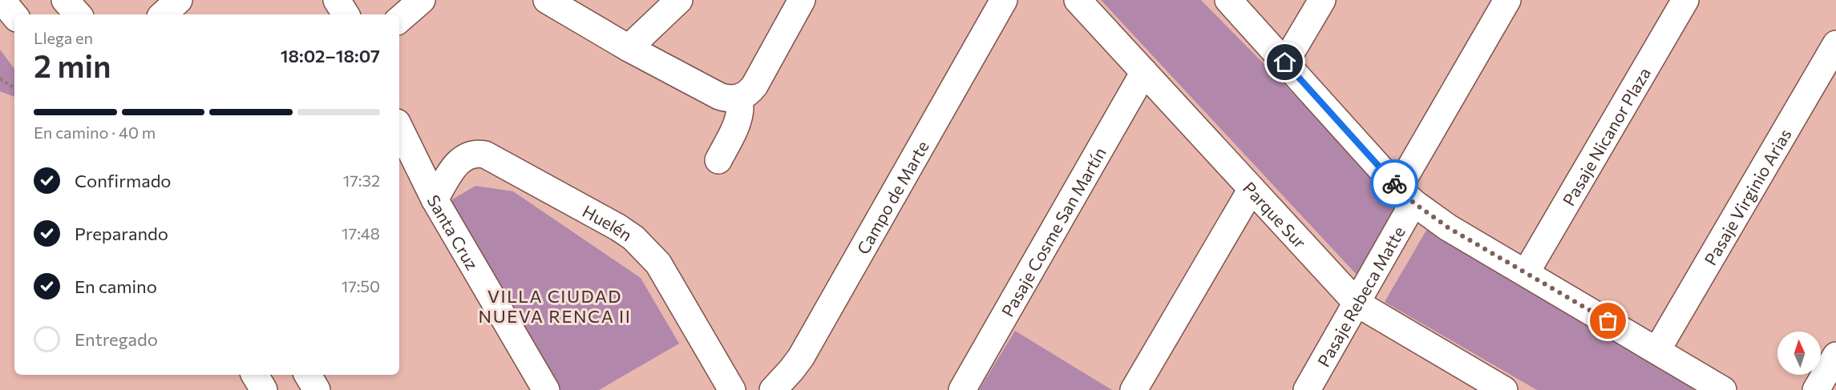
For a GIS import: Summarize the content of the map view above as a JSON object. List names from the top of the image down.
{
  "streets": {
    "street": [
      "Pasaje Nicanor Plaza",
      "Campo de Marte",
      "Pasaje Virginio Arias",
      "Parque Sur",
      "Huelén",
      "Pasaje Cosme San Martín",
      "Santa Cruz",
      "Pasaje Rebeca Matte"
    ]
  },
  "crossings": [
    ["Parque Sur", "Pasaje Cosme San Martín"],
    ["Parque Sur", "Pasaje Rebeca Matte"],
    ["Huelén", "Santa Cruz"]
  ],
  "districts": ["VILLA CIUDAD NUEVA RENCA II"],
  "north": "top",
  "page": {
    "heading": ["2 min", "Llega en", "18:02–18:07"],
    "bar": "En camino · 40 m",
    "list": [
      ["Confirmado", "17:32"],
      ["Preparando", "17:48"],
      ["En camino", "17:50"],
      "Entregado"
    ]
  }
}
